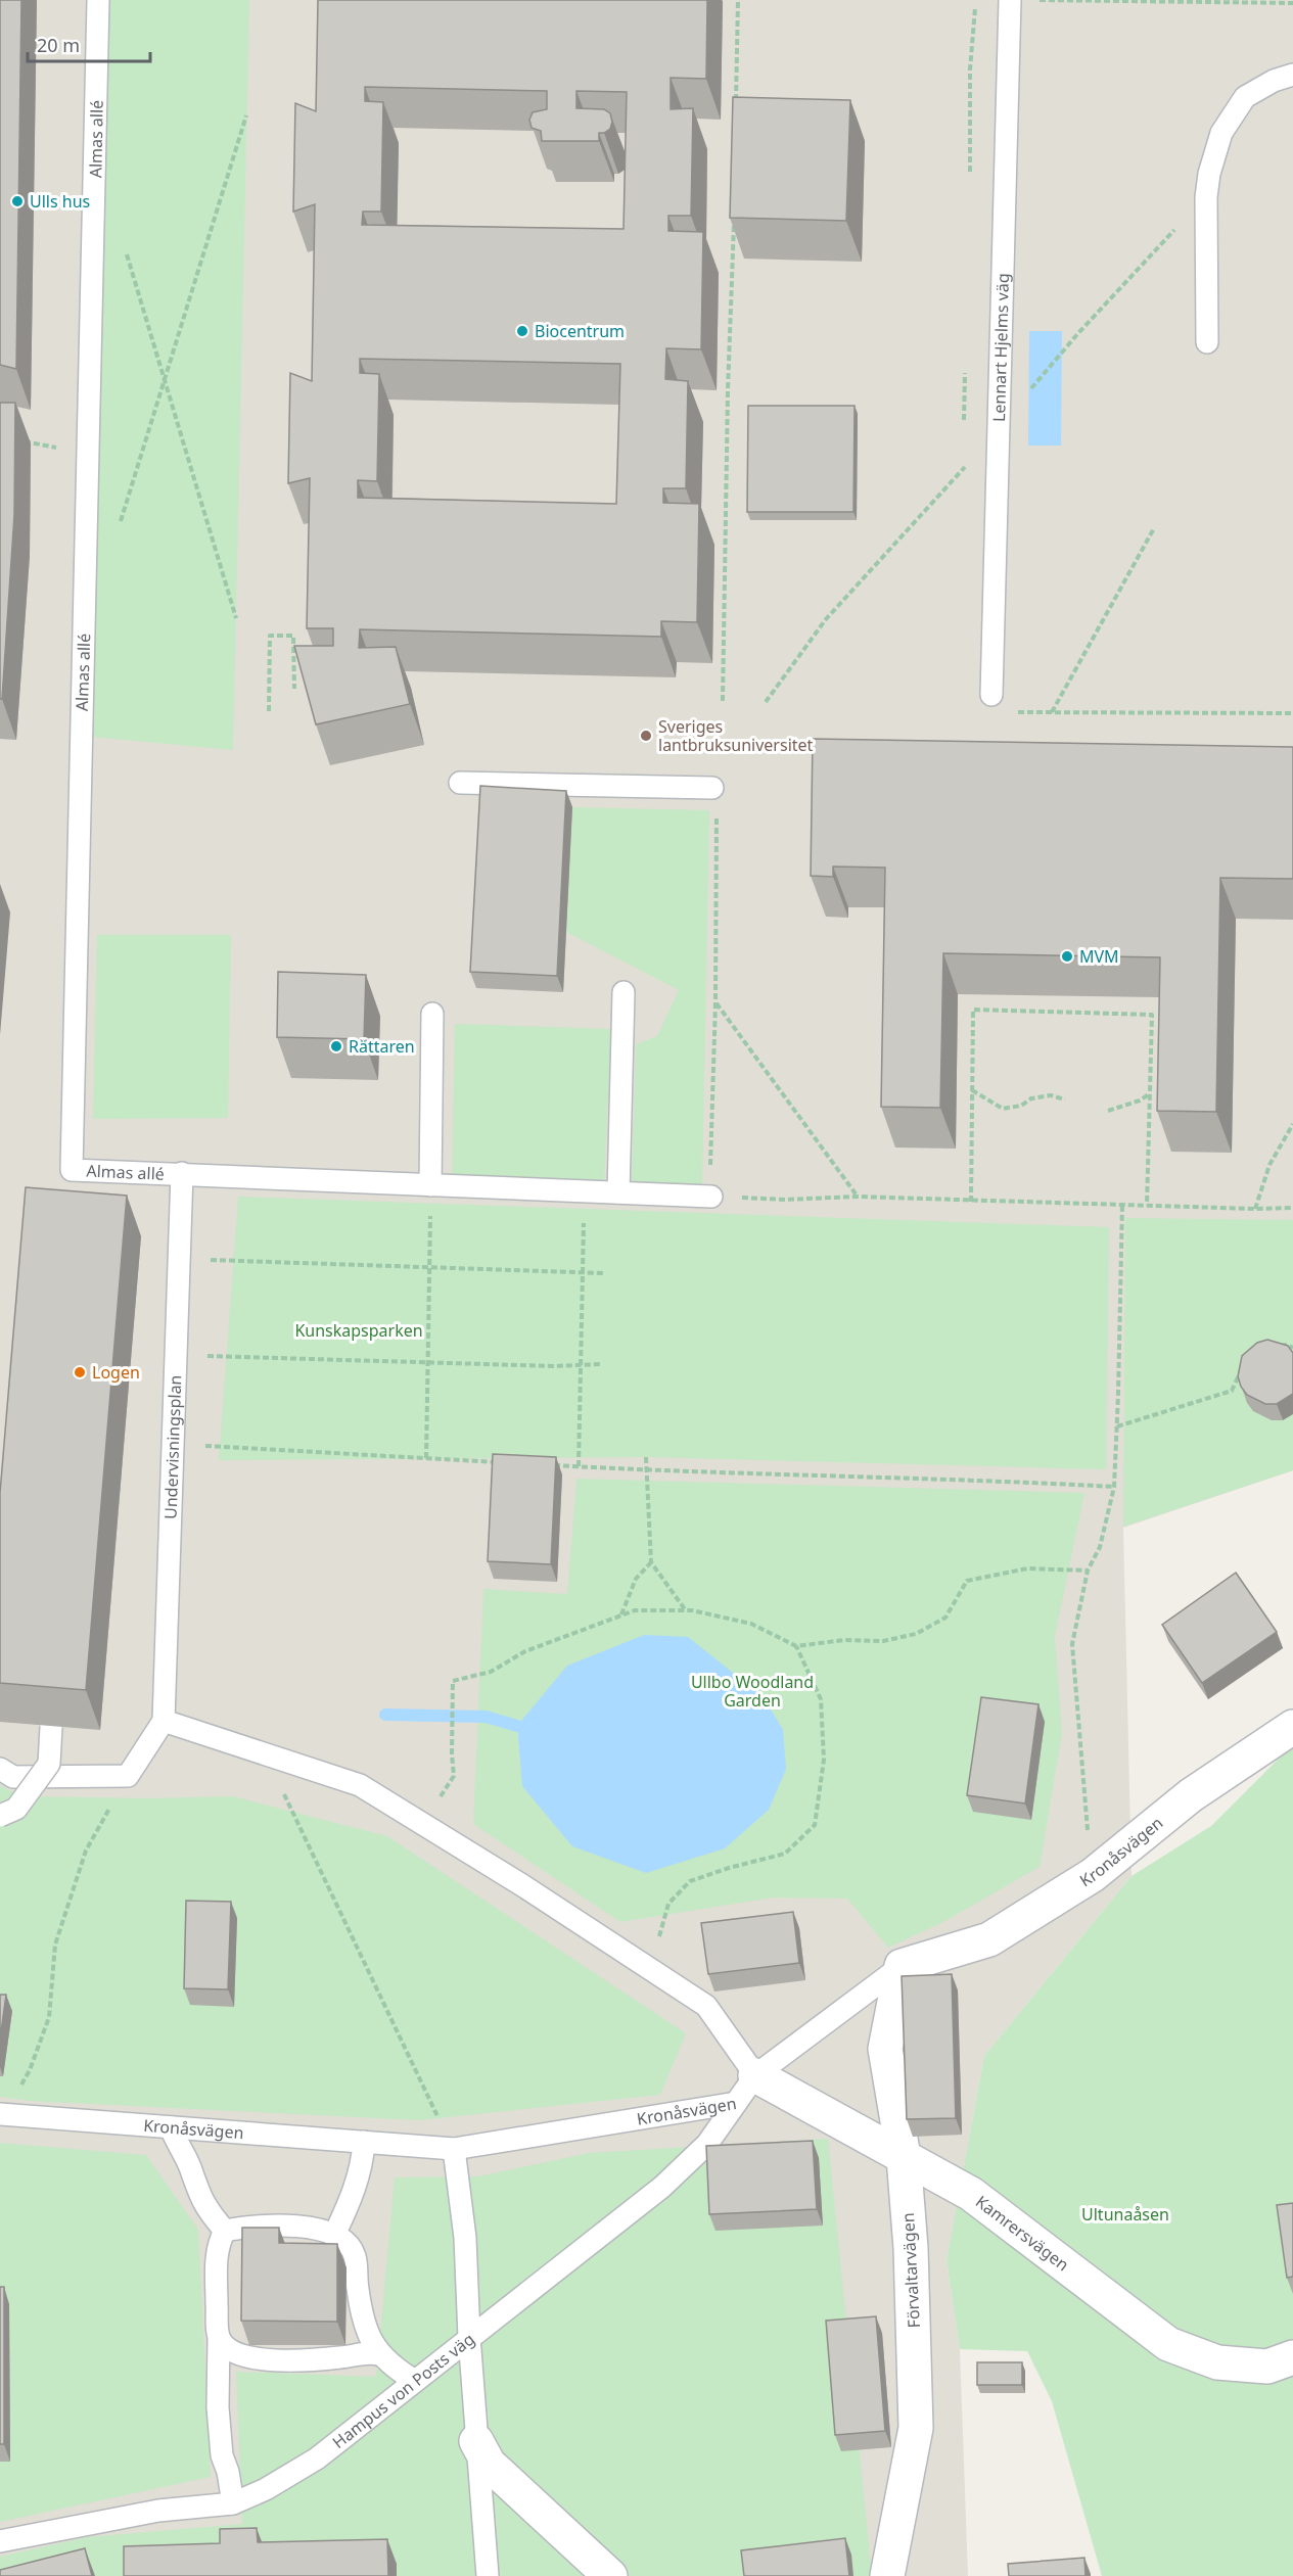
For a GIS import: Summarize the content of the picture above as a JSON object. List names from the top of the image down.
{
  "streets": {
    "street": ["Kronåsvägen", "Kamrersvägen", "Förvaltarvägen"],
    "lane": [
      "Almas allé",
      "Lennart Hjelms väg",
      "Undervisningsplan",
      "Hampus von Posts väg"
    ]
  },
  "crossings": [
    ["Almas allé", "Undervisningsplan"],
    ["Kronåsvägen", "Kamrersvägen"],
    ["Kronåsvägen", "Förvaltarvägen"],
    ["Kronåsvägen", "Hampus von Posts väg"],
    ["Kamrersvägen", "Förvaltarvägen"]
  ],
  "parks": ["Kunskapsparken", "Ullbo Woodland Garden", "Ultunaåsen"],
  "places": [
    "Ulls hus",
    "Biocentrum",
    "Sveriges lantbruksuniversitet",
    "MVM",
    "Rättaren",
    "Logen"
  ],
  "scale_bar": "20 m"
}
